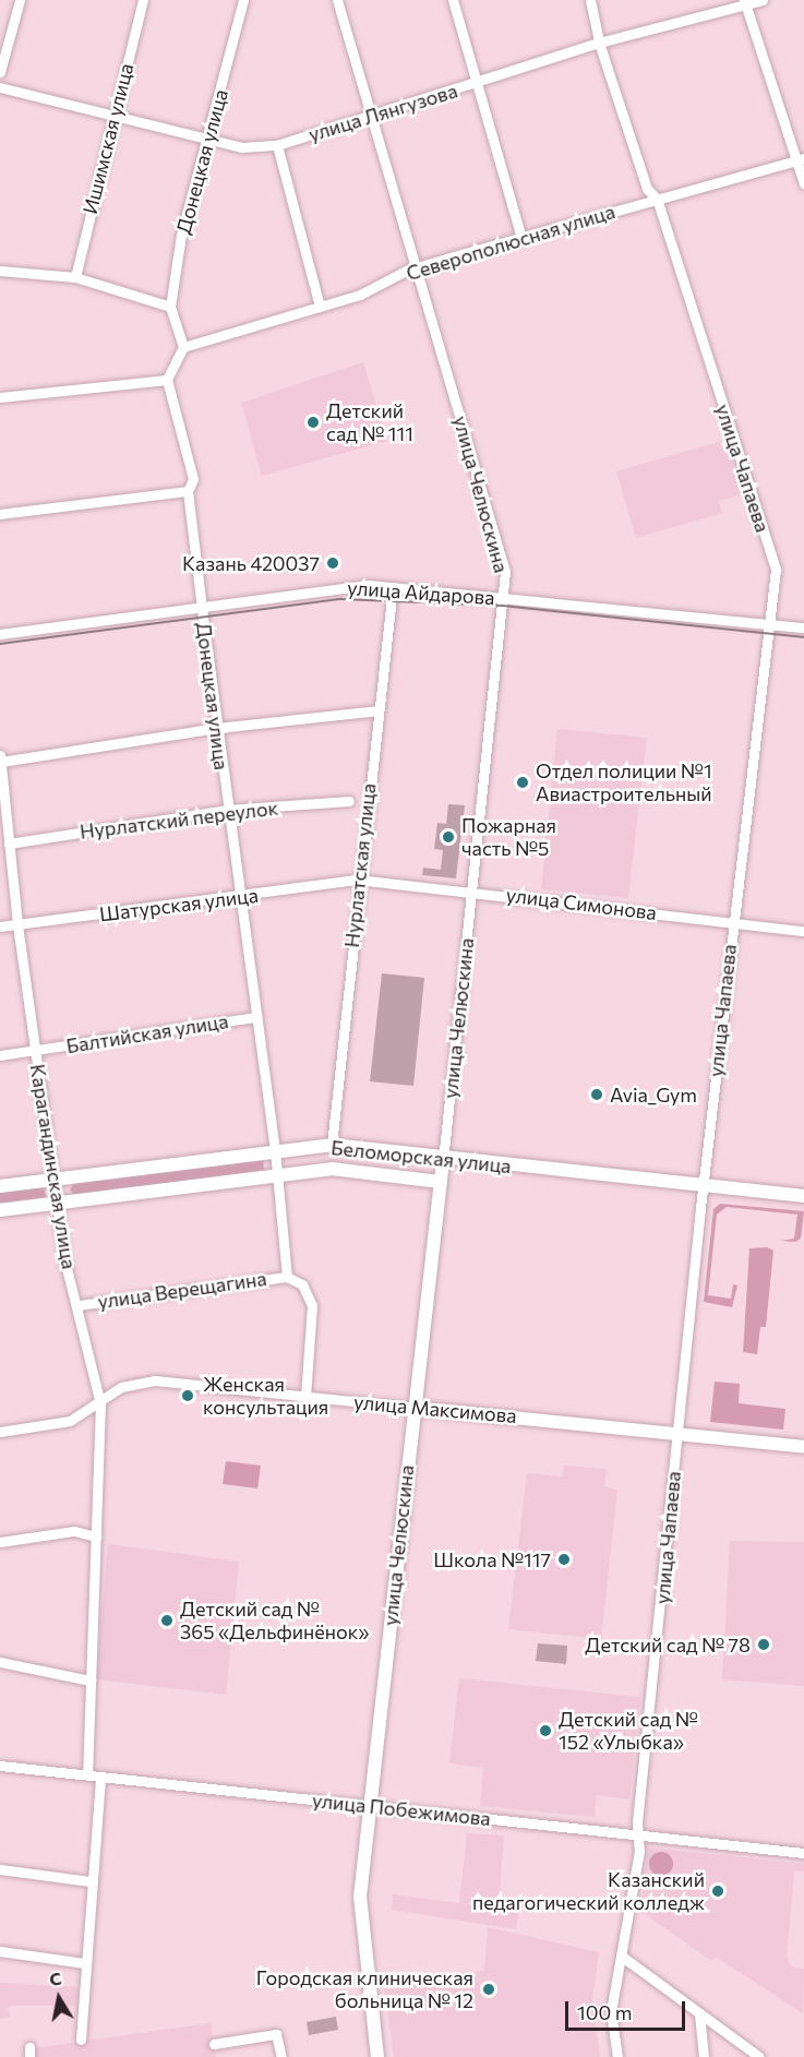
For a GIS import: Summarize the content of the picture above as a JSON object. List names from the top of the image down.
{
  "streets": {
    "main road": ["улица Челюскина", "Беломорская улица", "улица Максимова"],
    "street": [
      "улица Лянгузова",
      "Ишимская улица",
      "Донецкая улица",
      "Северополюсная улица",
      "улица Чапаева",
      "улица Айдарова",
      "Нурлатский переулок",
      "Нурлатская улица",
      "улица Симонова",
      "Шатурская улица",
      "Балтийская улица",
      "Карагандинская улица",
      "улица Верещагина",
      "улица Побежимова"
    ]
  },
  "crossings": [
    ["улица Лянгузова", "Ишимская улица"],
    ["улица Лянгузова", "Донецкая улица"],
    ["улица Лянгузова", "улица Чапаева"],
    ["улица Лянгузова", "улица Челюскина"],
    ["Донецкая улица", "Северополюсная улица"],
    ["Донецкая улица", "улица Айдарова"],
    ["Донецкая улица", "Нурлатский переулок"],
    ["Донецкая улица", "Шатурская улица"],
    ["Донецкая улица", "Балтийская улица"],
    ["Донецкая улица", "Беломорская улица"],
    ["Донецкая улица", "улица Верещагина"],
    ["Северополюсная улица", "улица Чапаева"],
    ["Северополюсная улица", "улица Челюскина"],
    ["улица Чапаева", "улица Айдарова"],
    ["улица Чапаева", "улица Симонова"],
    ["улица Чапаева", "Беломорская улица"],
    ["улица Чапаева", "улица Максимова"],
    ["улица Чапаева", "улица Побежимова"],
    ["улица Челюскина", "улица Айдарова"],
    ["улица Челюскина", "улица Симонова"],
    ["улица Челюскина", "Беломорская улица"],
    ["улица Челюскина", "улица Максимова"],
    ["улица Челюскина", "улица Побежимова"],
    ["улица Айдарова", "Нурлатская улица"],
    ["Нурлатский переулок", "Карагандинская улица"],
    ["Нурлатская улица", "улица Симонова"],
    ["Нурлатская улица", "Шатурская улица"],
    ["Нурлатская улица", "Беломорская улица"],
    ["улица Симонова", "Шатурская улица"],
    ["Шатурская улица", "Карагандинская улица"],
    ["Балтийская улица", "Карагандинская улица"],
    ["Беломорская улица", "Карагандинская улица"],
    ["Карагандинская улица", "улица Верещагина"],
    ["Карагандинская улица", "улица Максимова"],
    ["Карагандинская улица", "улица Побежимова"]
  ],
  "places": [
    "Детский сад № 111",
    "Казань 420037",
    "Отдел полиции №1 Авиастроительный",
    "Пожарная часть №5",
    "Avia_Gym",
    "Женская консультация",
    "Школа №117",
    "Детский сад № 365 «Дельфинёнок»",
    "Детский сад № 78",
    "Детский сад № 152 «Улыбка»",
    "Казанский педагогический колледж",
    "Городская клиническая больница № 12"
  ],
  "scale_bar": "100 m",
  "north": "top"
}
